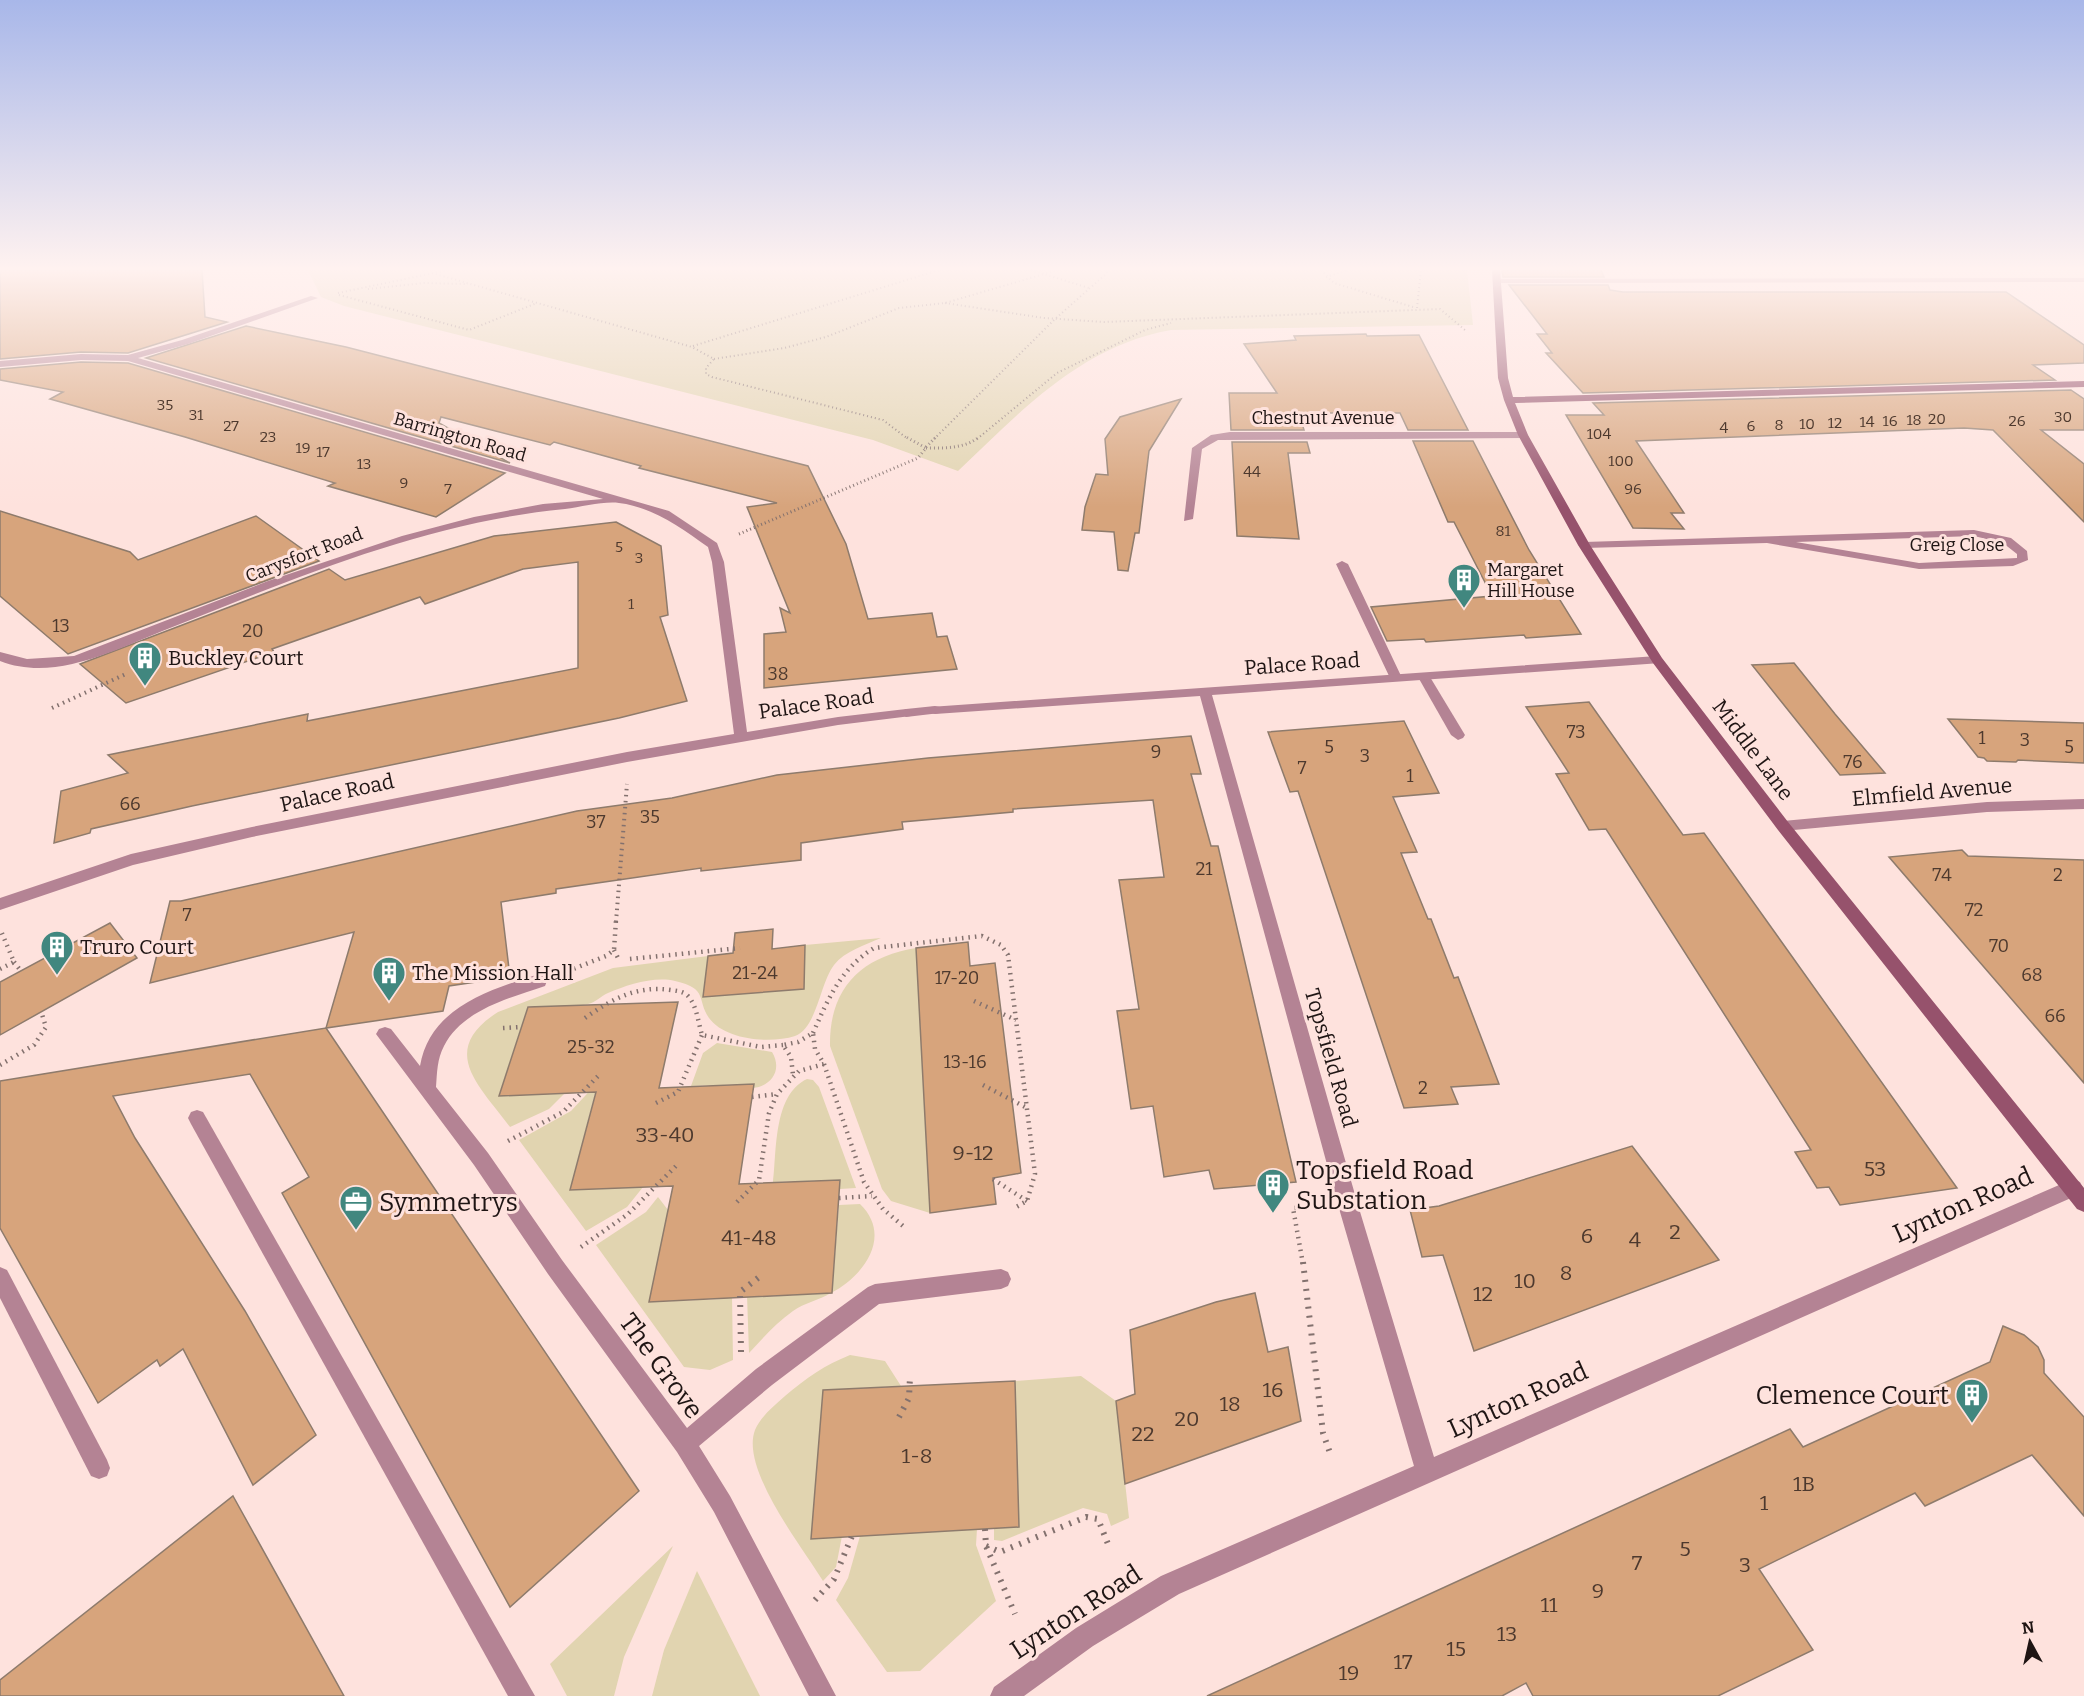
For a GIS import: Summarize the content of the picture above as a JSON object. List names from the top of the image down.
{
  "streets": {
    "street": [
      "Chestnut Avenue",
      "Barrington Road",
      "Greig Close",
      "Carysfort Road",
      "Palace Road",
      "Middle Lane",
      "Elmfield Avenue",
      "Topsfield Road",
      "Lynton Road",
      "The Grove"
    ]
  },
  "crossings": [
    ["Chestnut Avenue", "Middle Lane"],
    ["Barrington Road", "Carysfort Road"],
    ["Barrington Road", "Palace Road"],
    ["Greig Close", "Middle Lane"],
    ["Palace Road", "Middle Lane"],
    ["Palace Road", "Topsfield Road"],
    ["Middle Lane", "Elmfield Avenue"],
    ["Middle Lane", "Lynton Road"],
    ["Topsfield Road", "Lynton Road"]
  ],
  "places": {
    "building": [
      "Margaret Hill House",
      "Buckley Court",
      "Truro Court",
      "The Mission Hall",
      "Topsfield Road Substation",
      "Clemence Court"
    ],
    "office": ["Symmetrys"]
  },
  "house_numbers": [
    "35",
    "31",
    "30",
    "20",
    "18",
    "16",
    "26",
    "14",
    "12",
    "10",
    "8",
    "27",
    "6",
    "4",
    "104",
    "23",
    "19",
    "17",
    "100",
    "13",
    "44",
    "9",
    "7",
    "96",
    "81",
    "5",
    "3",
    "1",
    "13",
    "20",
    "38",
    "73",
    "1",
    "3",
    "5",
    "5",
    "9",
    "3",
    "76",
    "7",
    "1",
    "66",
    "35",
    "37",
    "21",
    "74",
    "2",
    "72",
    "7",
    "70",
    "21-24",
    "68",
    "17-20",
    "66",
    "25-32",
    "13-16",
    "2",
    "33-40",
    "9-12",
    "53",
    "2",
    "6",
    "41-48",
    "4",
    "8",
    "10",
    "12",
    "16",
    "18",
    "20",
    "22",
    "1-8",
    "1B",
    "1",
    "5",
    "7",
    "3",
    "9",
    "11",
    "13",
    "15",
    "17",
    "19"
  ],
  "north": "top"
}
